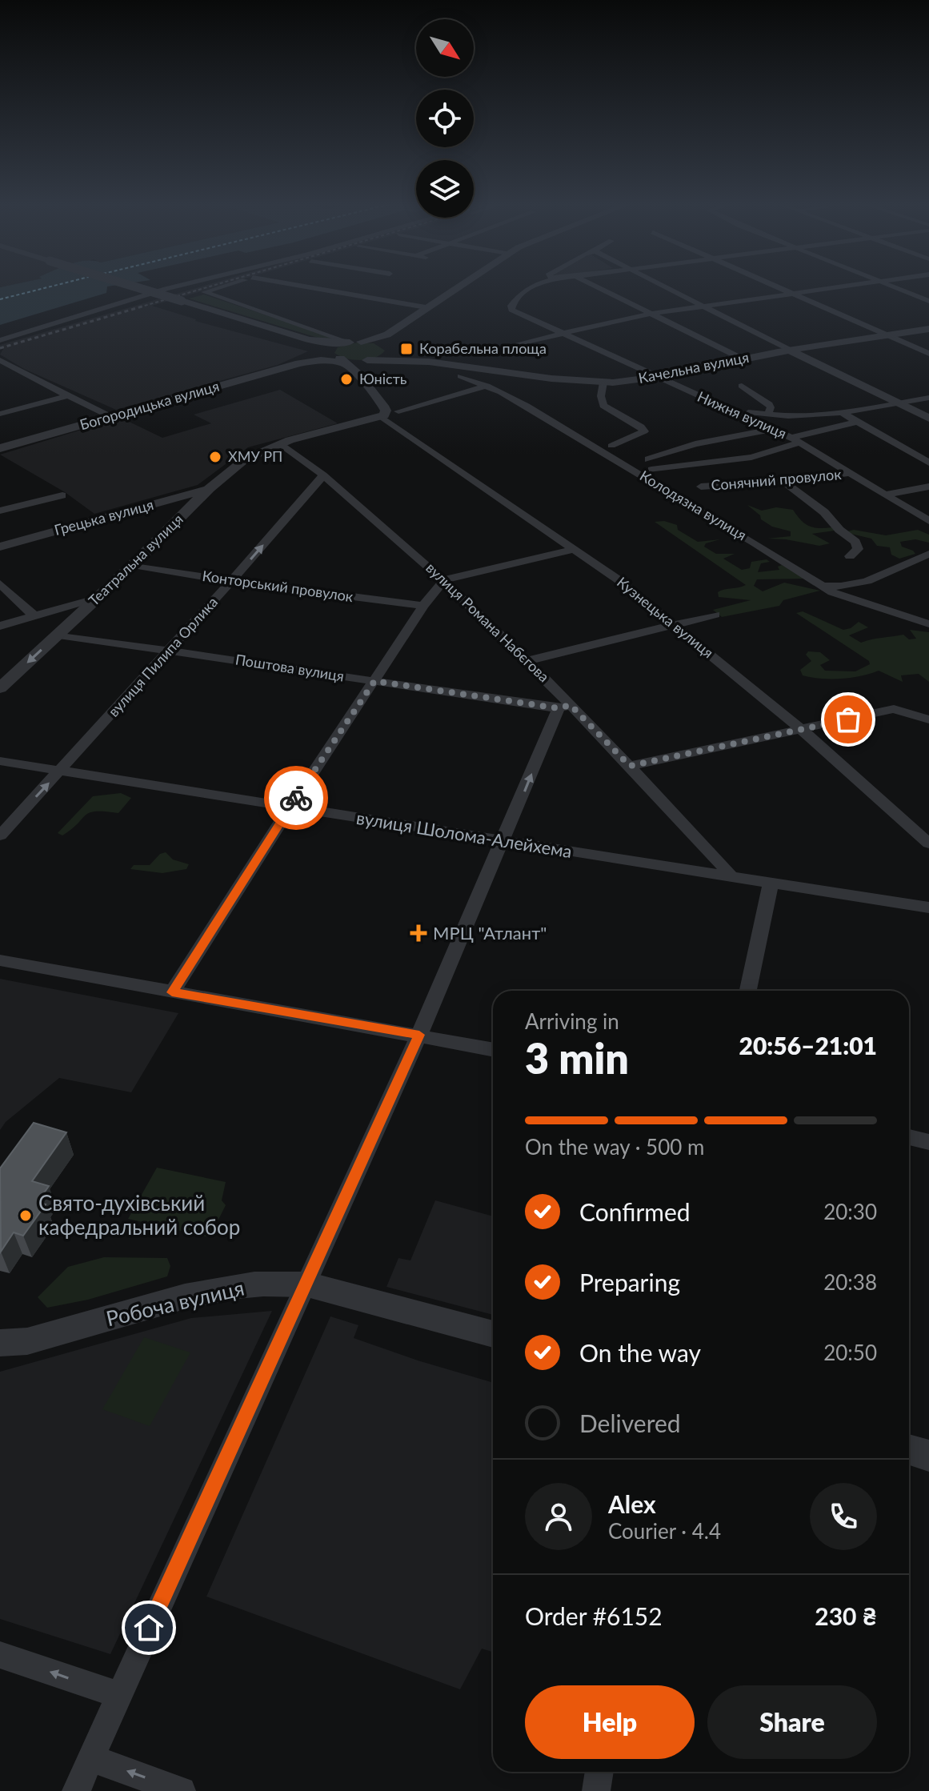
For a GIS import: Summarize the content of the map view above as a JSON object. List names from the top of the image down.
{
  "streets": {
    "street": [
      "Качельна вулиця",
      "Богородицька вулиця",
      "Нижня вулиця",
      "Сонячний провулок",
      "Колодязна вулиця",
      "Грецька вулиця",
      "Театральна вулиця",
      "Конторський провулок",
      "Кузнецька вулиця",
      "вулиця Романа Набєгова",
      "вулиця Пилипа Орлика",
      "Поштова вулиця",
      "вулиця Шолома-Алейхема",
      "Робоча вулиця"
    ]
  },
  "crossings": [
    ["Качельна вулиця", "Нижня вулиця"],
    ["Качельна вулиця", "Колодязна вулиця"],
    ["Нижня вулиця", "Сонячний провулок"],
    ["Грецька вулиця", "Театральна вулиця"],
    ["Театральна вулиця", "Конторський провулок"],
    ["Театральна вулиця", "Кузнецька вулиця"],
    ["Театральна вулиця", "вулиця Романа Набєгова"],
    ["Театральна вулиця", "Поштова вулиця"],
    ["Конторський провулок", "вулиця Пилипа Орлика"],
    ["вулиця Романа Набєгова", "вулиця Пилипа Орлика"],
    ["вулиця Романа Набєгова", "Поштова вулиця"],
    ["вулиця Романа Набєгова", "вулиця Шолома-Алейхема"],
    ["вулиця Пилипа Орлика", "Поштова вулиця"],
    ["вулиця Пилипа Орлика", "вулиця Шолома-Алейхема"]
  ],
  "one_way": ["вулиця Пилипа Орлика"],
  "places": {
    "transit": ["Корабельна площа"],
    "other": ["Юність", "ХМУ РП", "Свято-духівський кафедральний собор"],
    "health": ["МРЦ \"Атлант\""]
  },
  "north": "bottom right",
  "page": {
    "heading": ["3 min", "Arriving in", "20:56–21:01"],
    "panel": [
      "Alex",
      "Courier · 4.4",
      "Order #6152",
      "230 ₴"
    ],
    "bar": "On the way · 500 m",
    "list": [
      ["Confirmed", "20:30"],
      ["Preparing", "20:38"],
      ["On the way", "20:50"],
      "Delivered"
    ],
    "buttons": ["Help", "Share"]
  }
}
